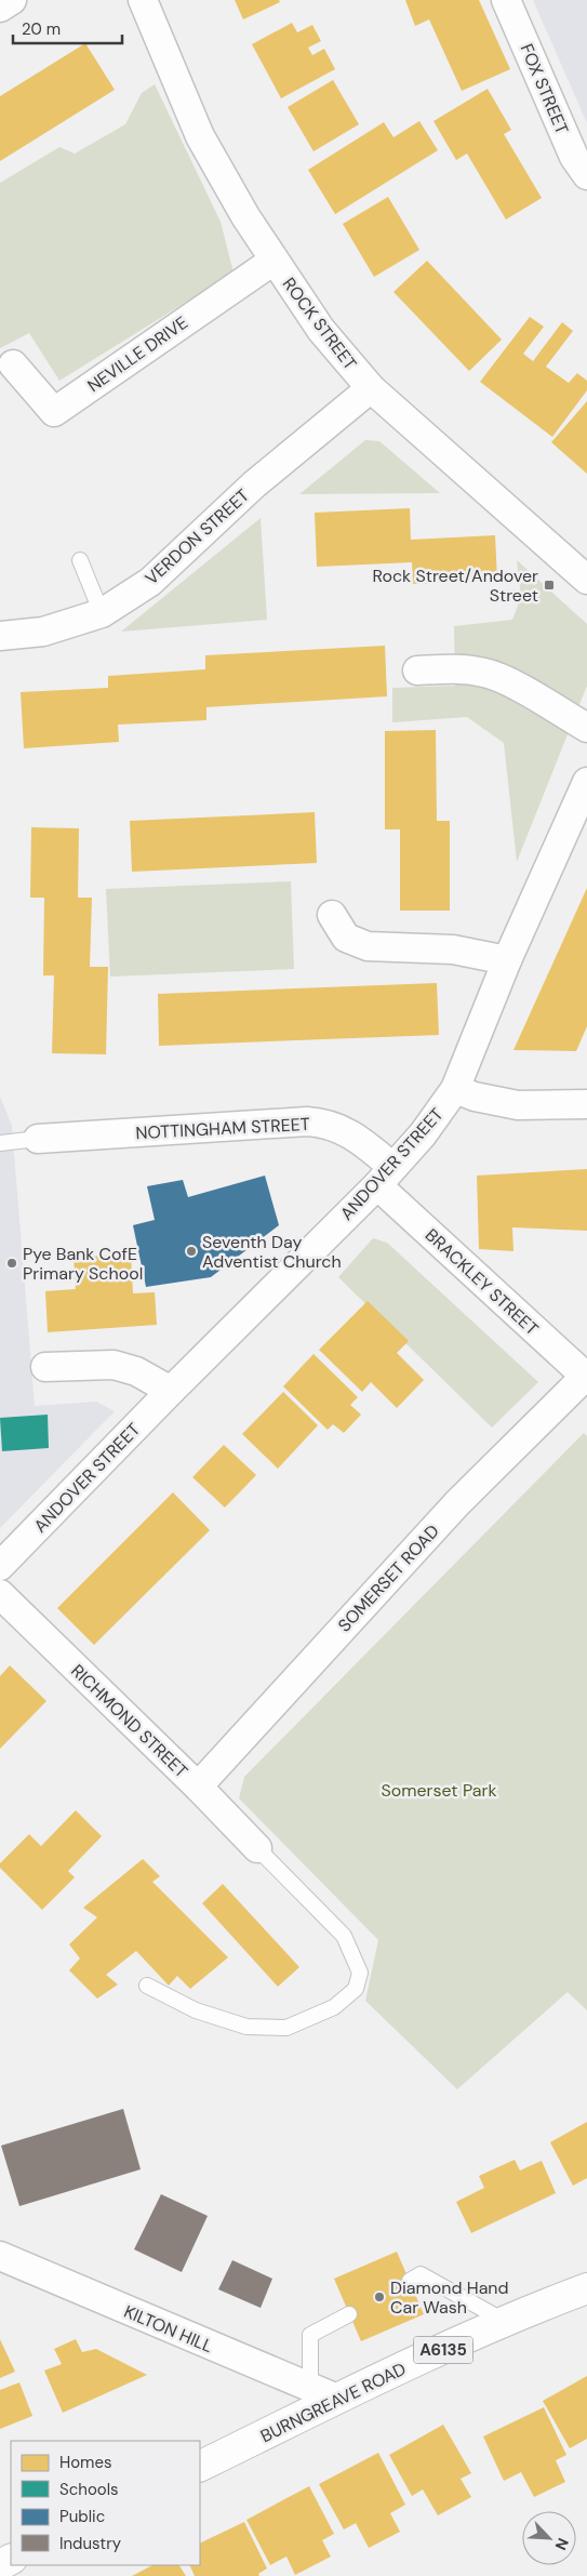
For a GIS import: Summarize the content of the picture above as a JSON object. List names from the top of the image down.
{
  "streets": {
    "main road": ["A6135", "BURNGREAVE ROAD"],
    "street": [
      "FOX STREET",
      "ROCK STREET",
      "NEVILLE DRIVE",
      "VERDON STREET",
      "NOTTINGHAM STREET",
      "ANDOVER STREET",
      "BRACKLEY STREET",
      "SOMERSET ROAD",
      "RICHMOND STREET",
      "KILTON HILL"
    ]
  },
  "crossings": [
    ["ROCK STREET", "NEVILLE DRIVE"],
    ["ROCK STREET", "VERDON STREET"],
    ["NOTTINGHAM STREET", "ANDOVER STREET"],
    ["NOTTINGHAM STREET", "BRACKLEY STREET"],
    ["ANDOVER STREET", "BRACKLEY STREET"],
    ["BRACKLEY STREET", "SOMERSET ROAD"],
    ["SOMERSET ROAD", "RICHMOND STREET"],
    ["KILTON HILL", "BURNGREAVE ROAD"]
  ],
  "parks": ["Somerset Park"],
  "places": {
    "transit": ["Rock Street/Andover Street"],
    "other": ["Seventh Day Adventist Church", "Pye Bank CofE Primary School", "Diamond Hand Car Wash"]
  },
  "legend": [
    "Homes",
    "Schools",
    "Public",
    "Industry"
  ],
  "scale_bar": "20 m",
  "north": "bottom right"
}
